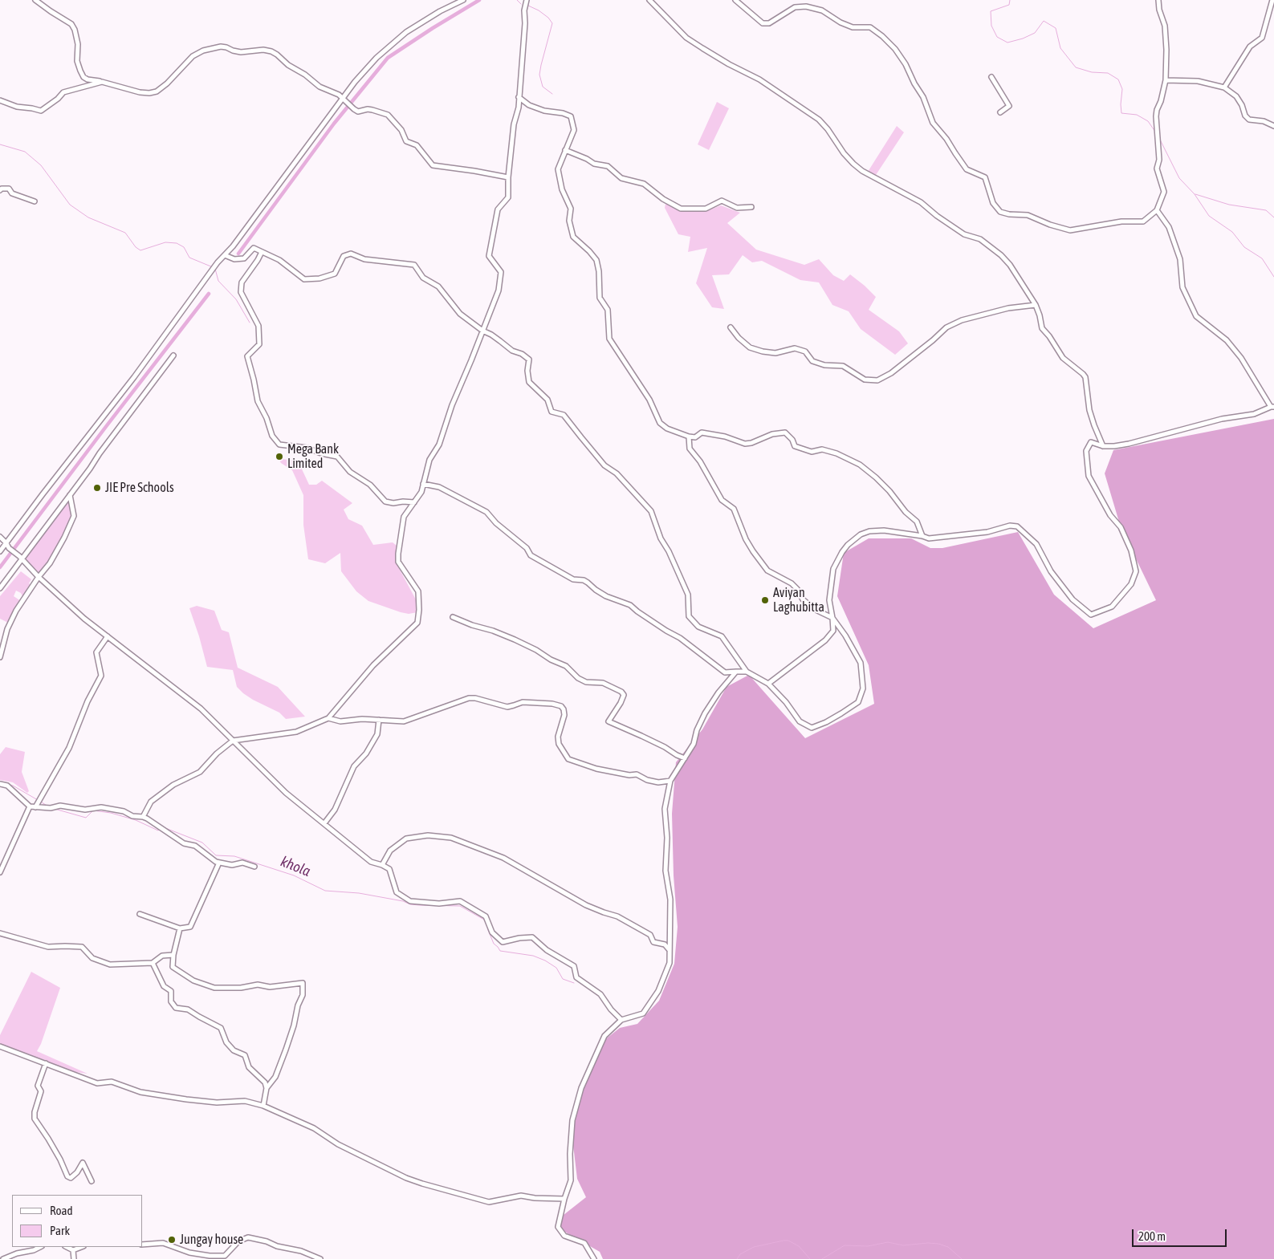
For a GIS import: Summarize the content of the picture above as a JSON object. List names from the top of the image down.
{
  "water": ["khola"],
  "places": [
    "Mega Bank Limited",
    "JIE Pre Schools",
    "Aviyan Laghubitta",
    "Jungay house"
  ],
  "legend": ["Road", "Park"],
  "scale_bar": "200 m"
}
